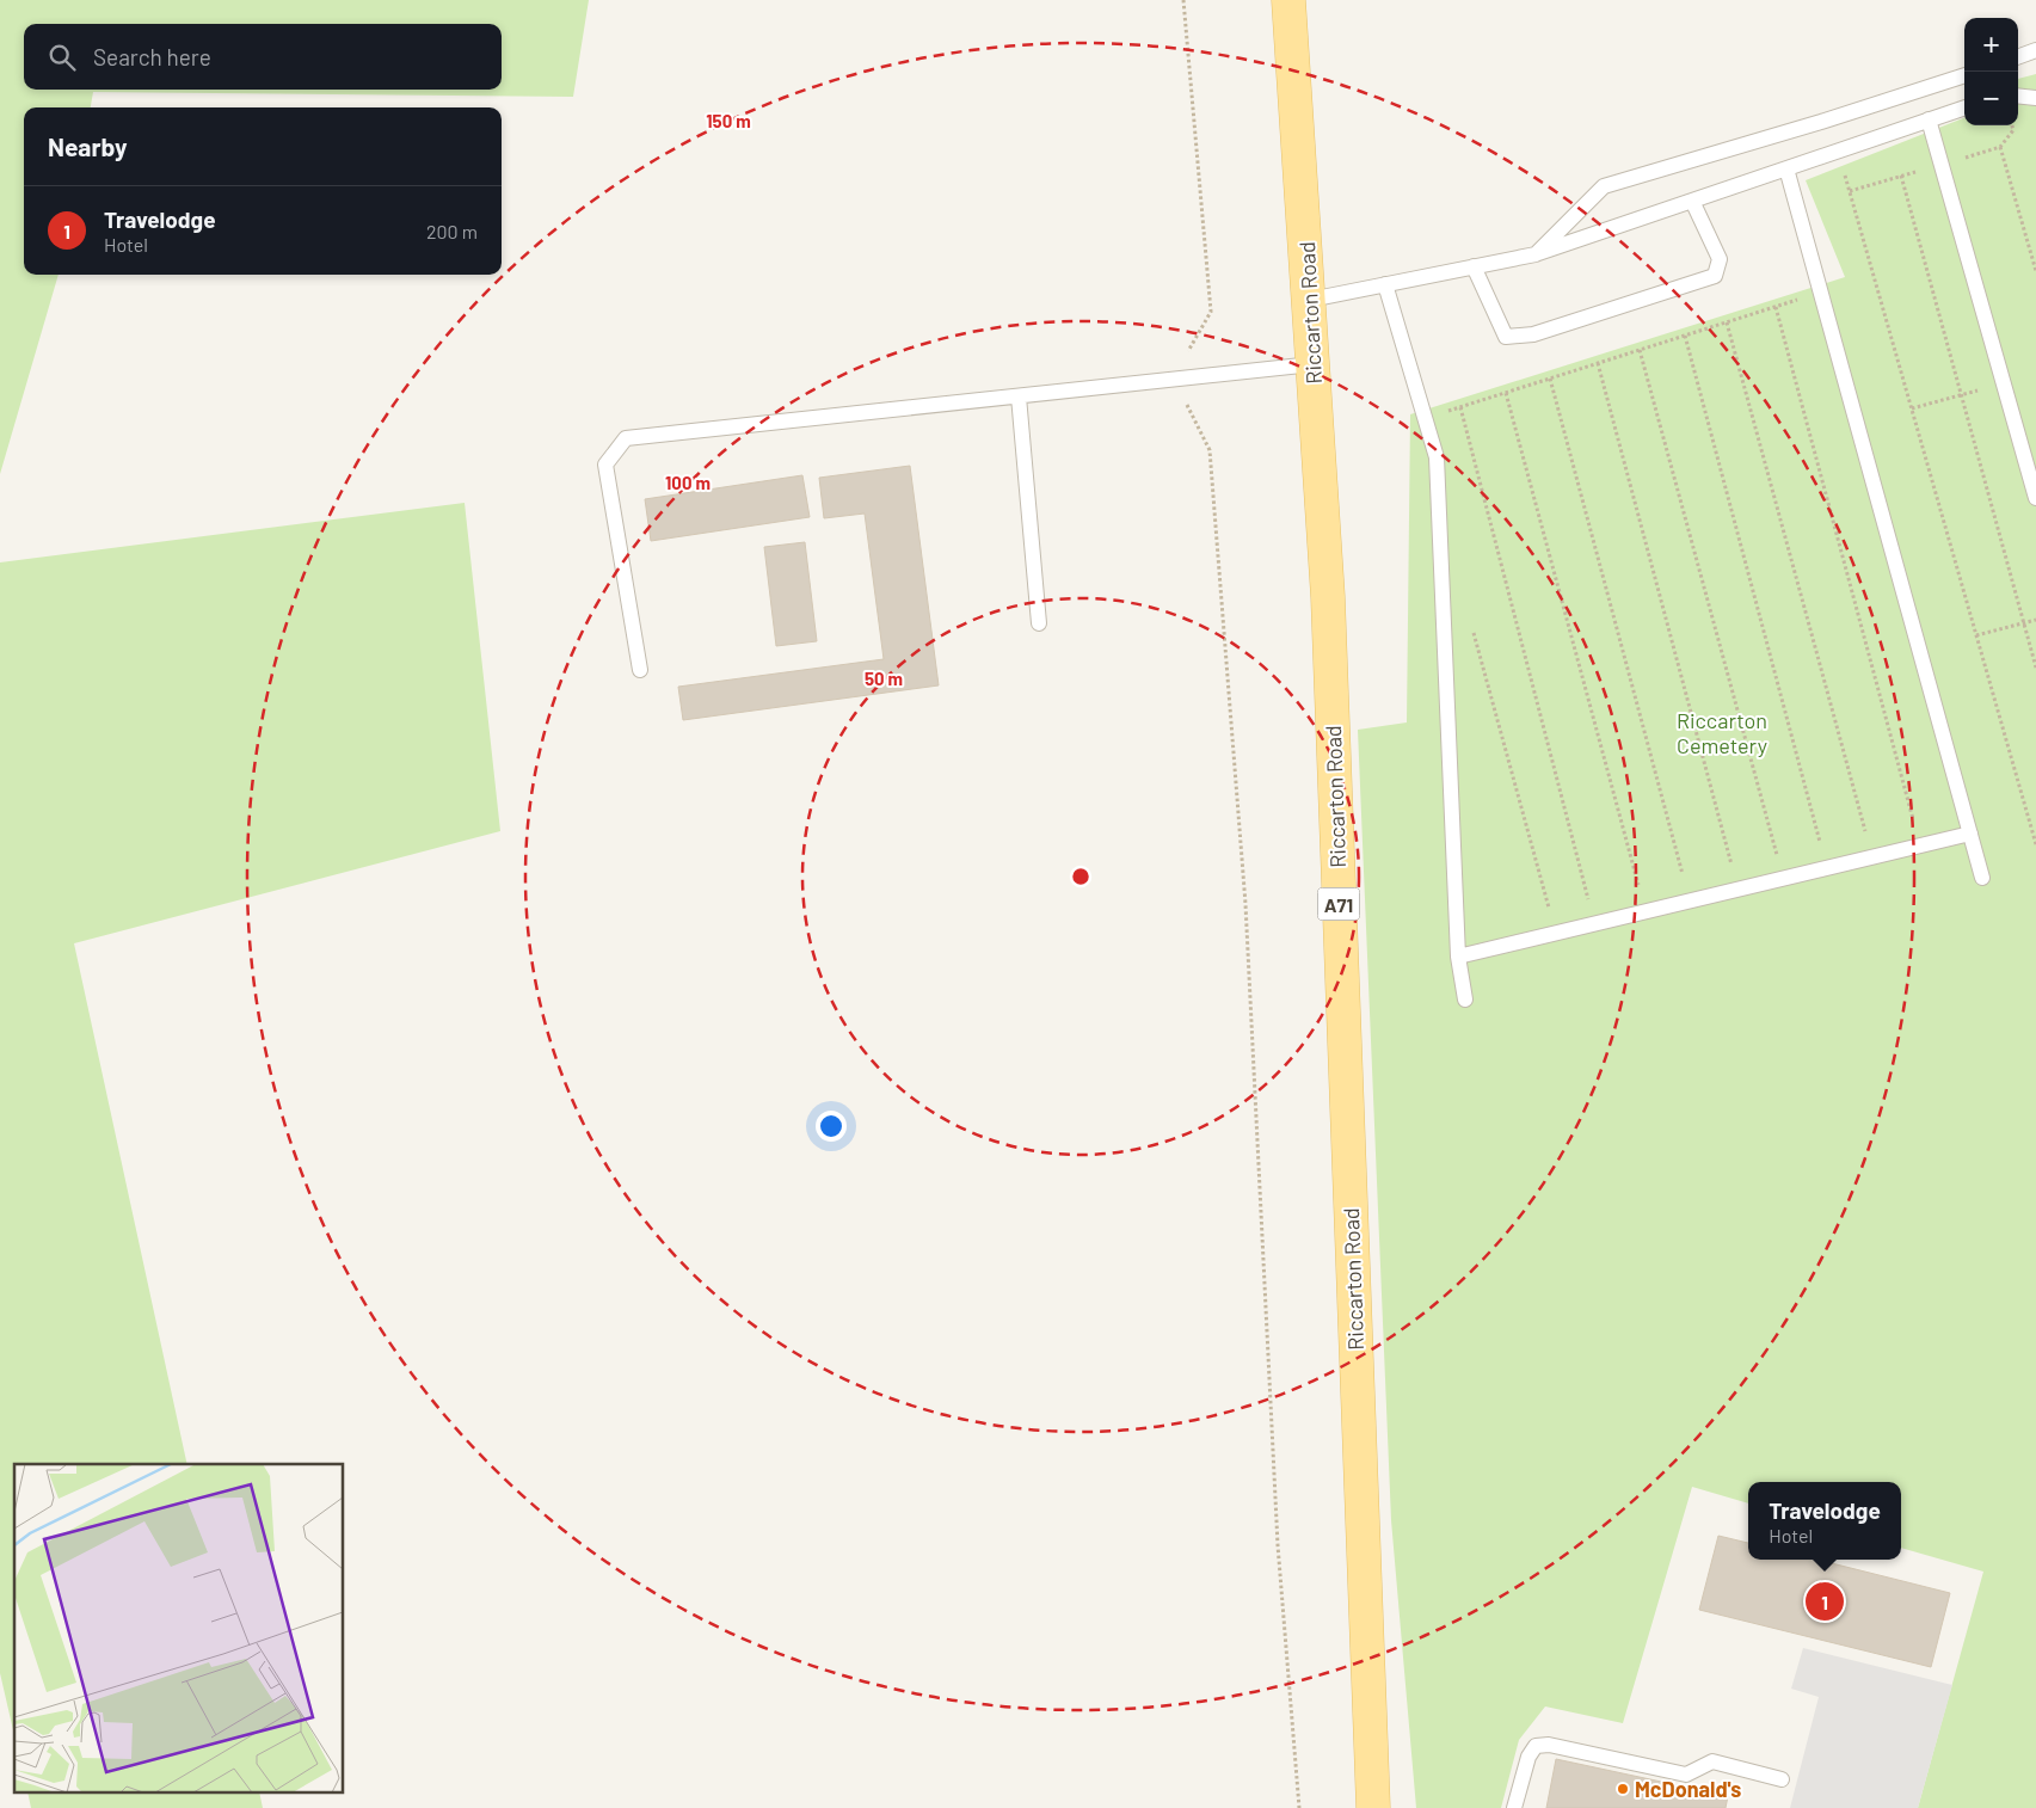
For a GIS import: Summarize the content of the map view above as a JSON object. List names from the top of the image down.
{
  "streets": {
    "main road": ["Riccarton Road", "A71"]
  },
  "parks": ["Riccarton Cemetery"],
  "places": ["McDonald's"],
  "page": {
    "map_buttons": ["+", "−"],
    "search": "Search here",
    "heading": "Nearby",
    "list": [
      {
        "mark": "1",
        "name": "Travelodge",
        "note": "Hotel",
        "value": "200 m"
      }
    ],
    "popup": ["Travelodge", "Hotel"],
    "pins": "1"
  },
  "rings": ["150 m", "100 m", "50 m"]
}
